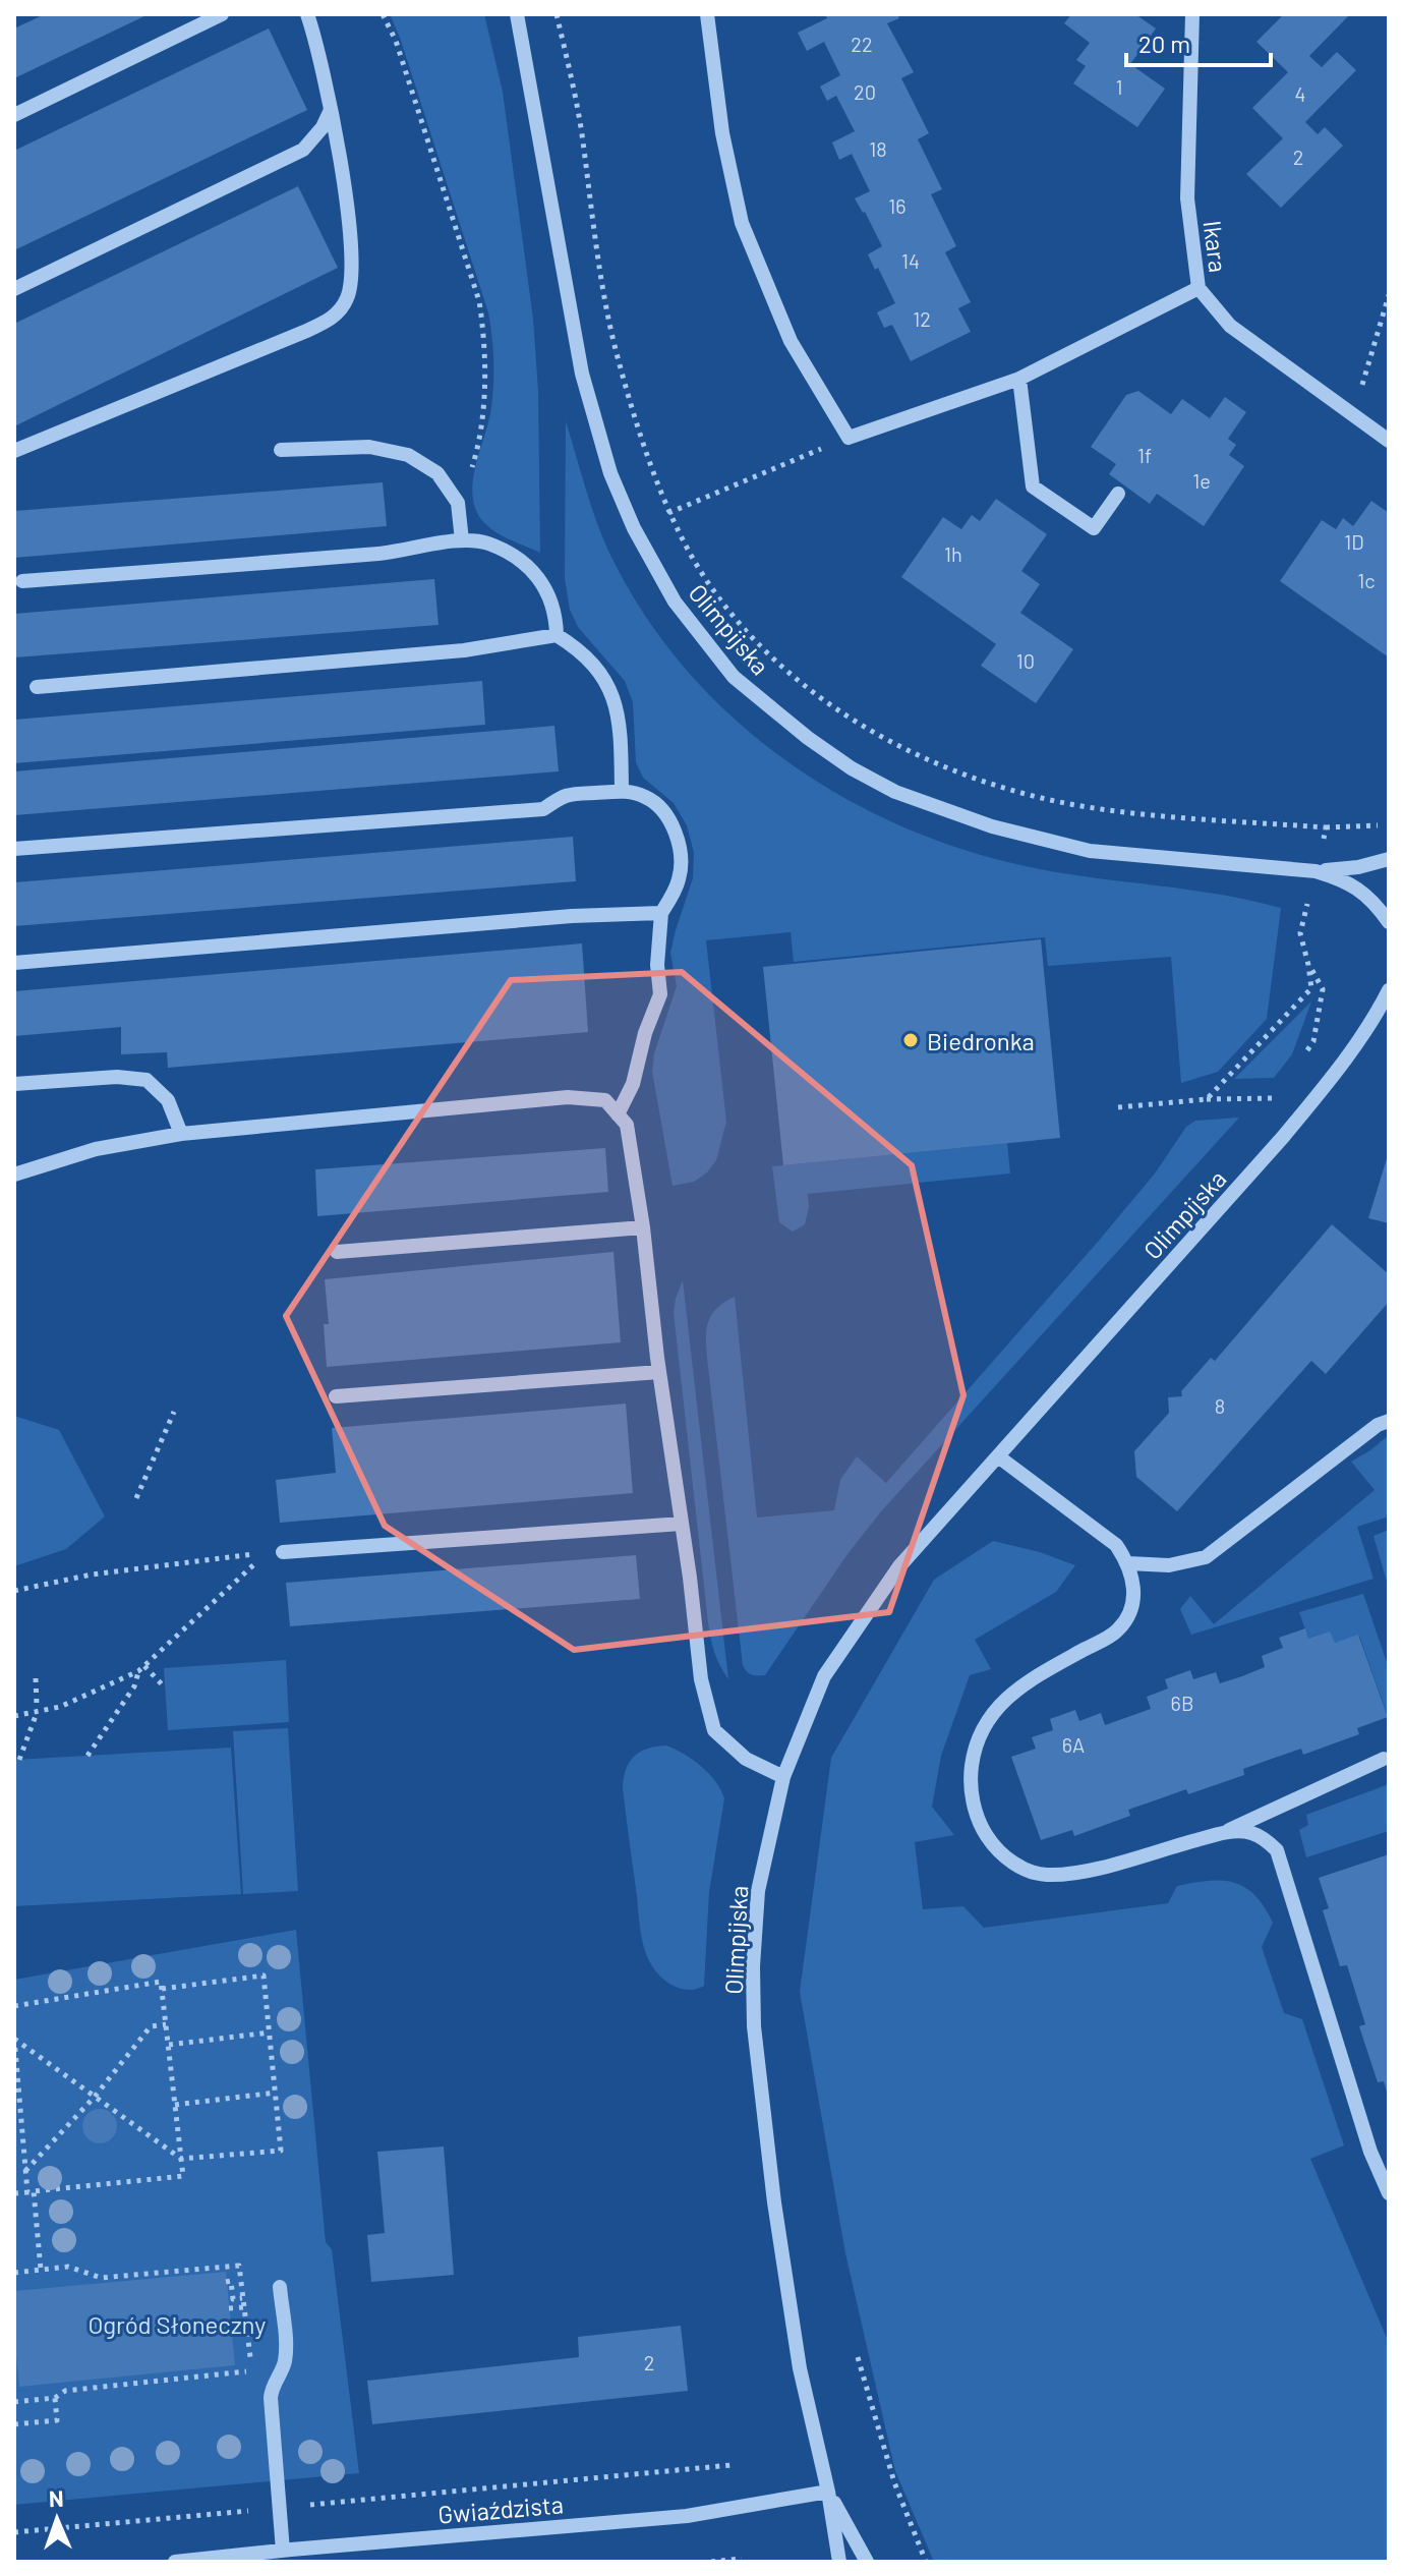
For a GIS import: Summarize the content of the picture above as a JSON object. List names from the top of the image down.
{
  "streets": {
    "street": ["Ikara", "Olimpijska", "Gwiaździsta"]
  },
  "crossings": [
    ["Olimpijska", "Gwiaździsta"]
  ],
  "parks": ["Ogród Słoneczny"],
  "places": ["Biedronka"],
  "house_numbers": [
    "22",
    "1",
    "20",
    "4",
    "18",
    "2",
    "16",
    "14",
    "12",
    "1f",
    "1e",
    "1D",
    "1h",
    "1c",
    "10",
    "8",
    "6B",
    "6A",
    "2"
  ],
  "scale_bar": "20 m",
  "north": "top"
}
